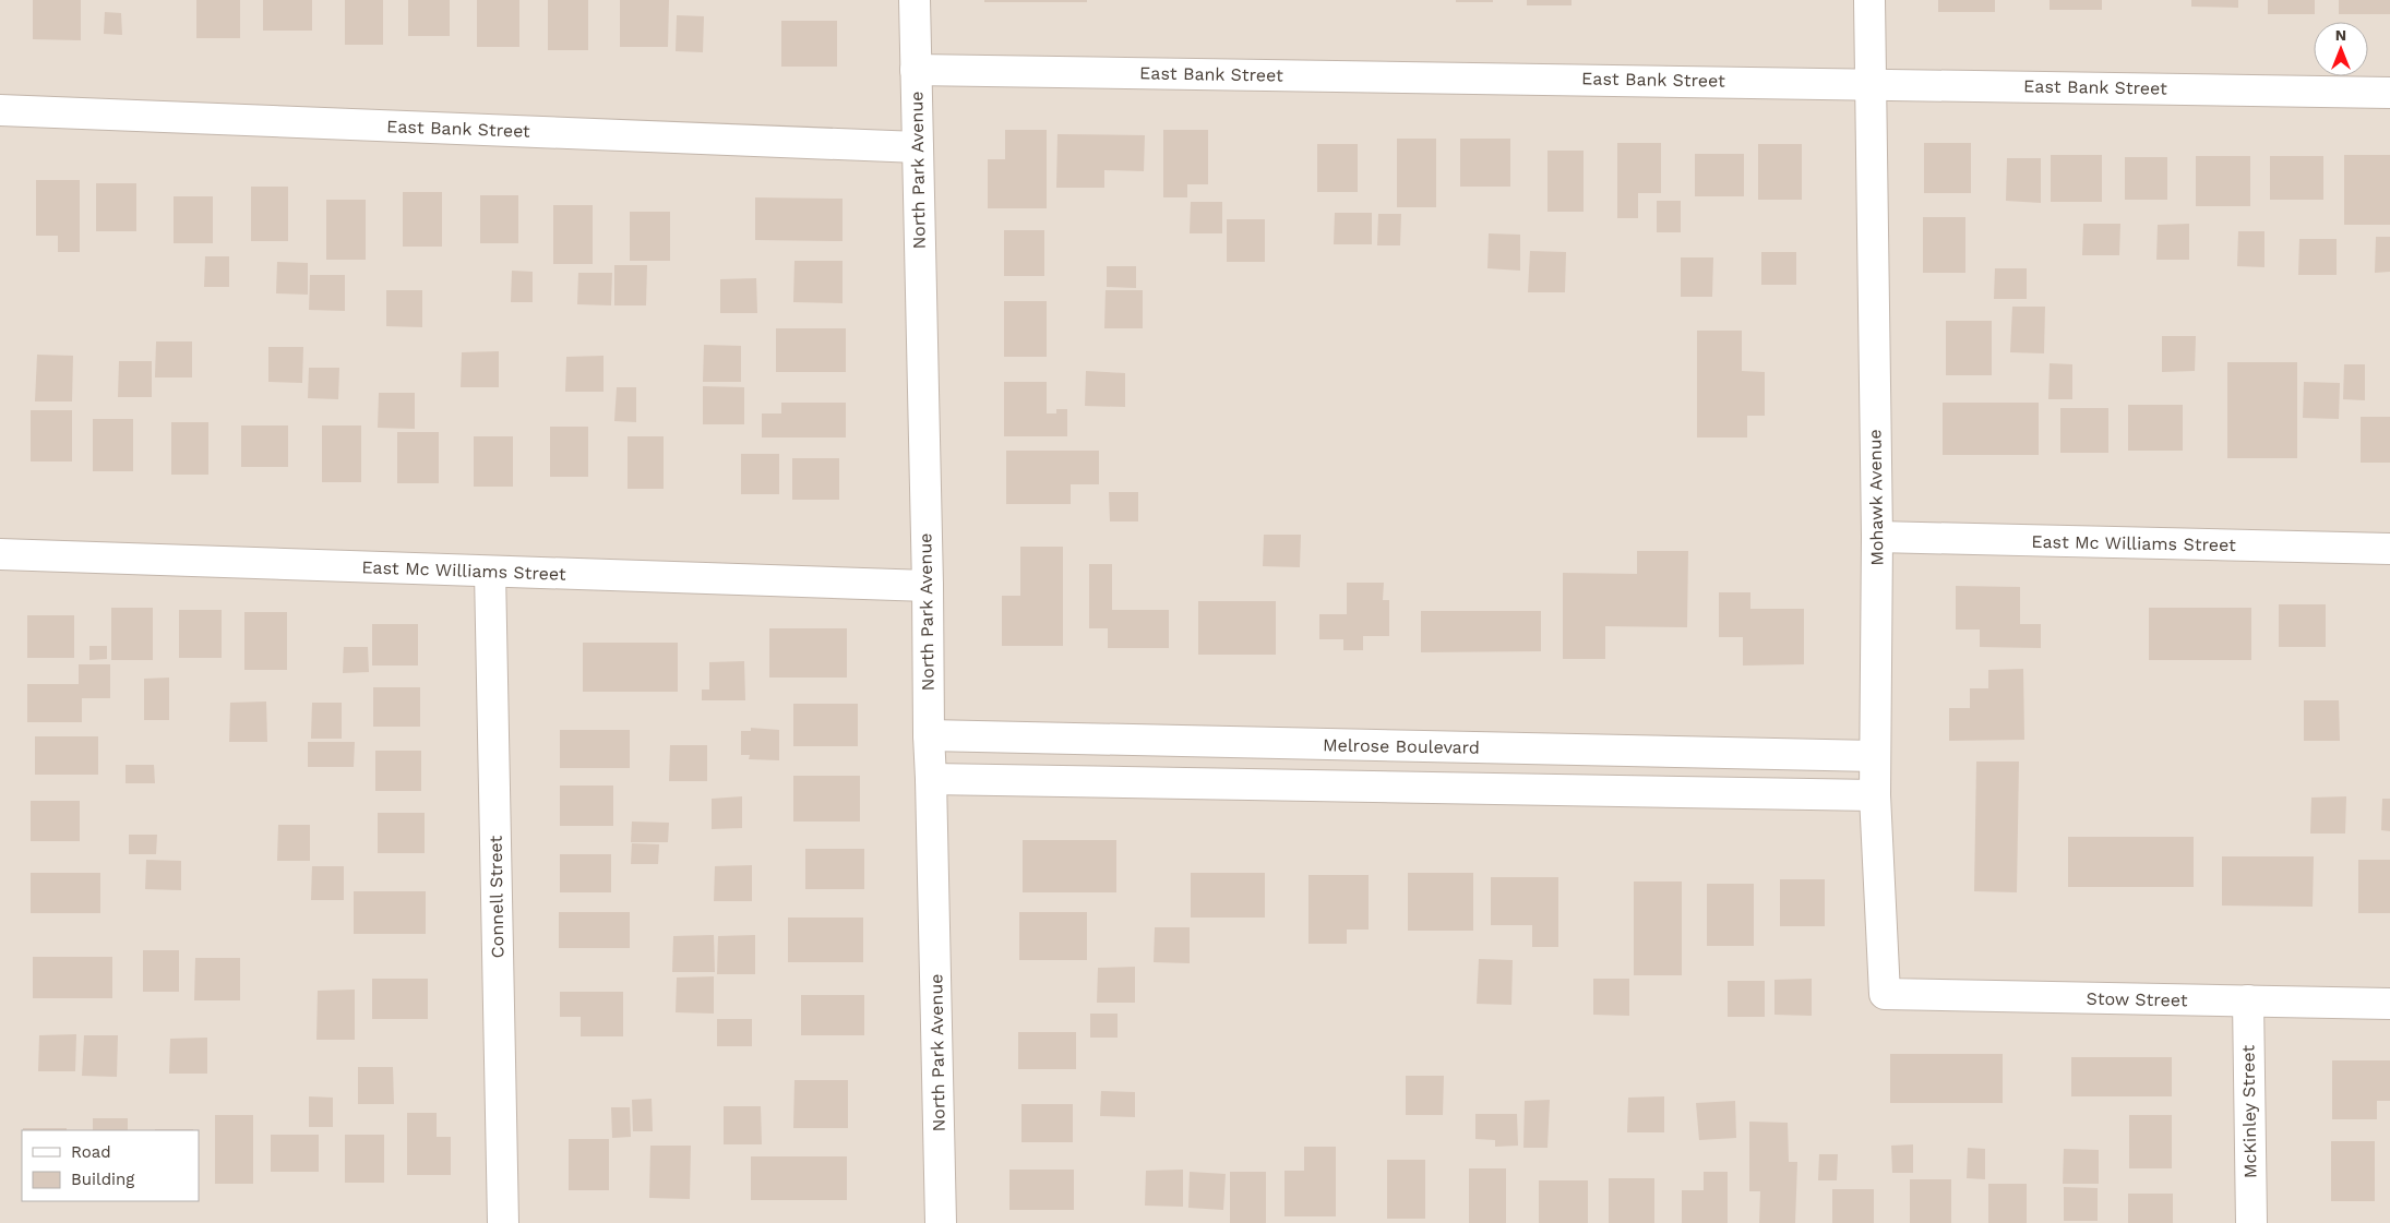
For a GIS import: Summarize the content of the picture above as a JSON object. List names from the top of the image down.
{
  "streets": {
    "street": [
      "East Bank Street",
      "North Park Avenue",
      "Mohawk Avenue",
      "East Mc Williams Street",
      "Melrose Boulevard",
      "Connell Street",
      "Stow Street",
      "McKinley Street"
    ]
  },
  "crossings": [
    ["East Bank Street", "North Park Avenue"],
    ["East Bank Street", "Mohawk Avenue"],
    ["North Park Avenue", "East Mc Williams Street"],
    ["North Park Avenue", "Melrose Boulevard"],
    ["Mohawk Avenue", "East Mc Williams Street"],
    ["Mohawk Avenue", "Melrose Boulevard"],
    ["Mohawk Avenue", "Stow Street"],
    ["East Mc Williams Street", "Connell Street"],
    ["Stow Street", "McKinley Street"]
  ],
  "legend": ["Road", "Building"],
  "north": "top"
}
